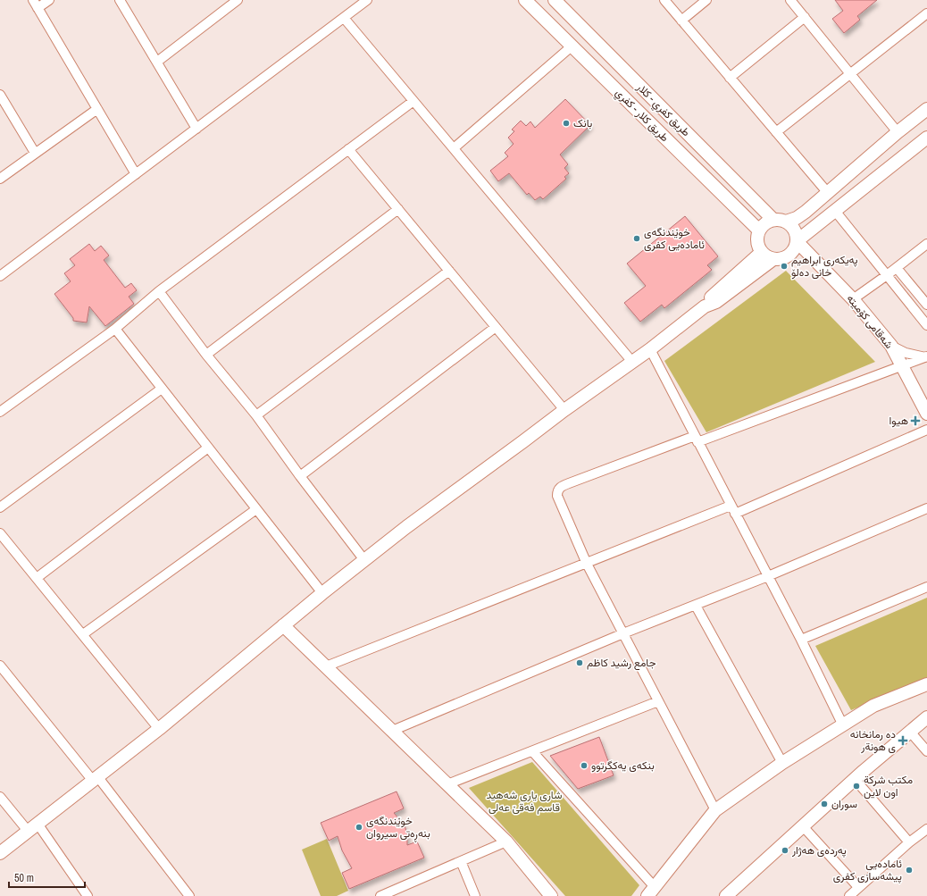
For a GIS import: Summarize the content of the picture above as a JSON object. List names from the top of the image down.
{
  "streets": {
    "main road": ["طريق كفري - كلار", "طريق كلار - كفري", "شەقامی کۆمیتە"]
  },
  "crossings": [
    ["طريق كفري - كلار", "طريق كلار - كفري"],
    ["طريق كفري - كلار", "شەقامی کۆمیتە"],
    ["طريق كلار - كفري", "شەقامی کۆمیتە"]
  ],
  "parks": ["شاری یاری شەهید قاسم فەقێ عەلی"],
  "places": {
    "other": [
      "بانک",
      "خوێندنگەی ئامادەیی کفری",
      "پەیکەری ابراهیم خانی دەلۆ",
      "جامع رشيد كاظم",
      "بنکەی یەکگرتوو",
      "مكتب شركة اون لاين",
      "سوران",
      "خوێندنگەی بنەڕەتی سیروان",
      "پەردەى ھەژار",
      "ئامادەیی پیشەسازی کفری"
    ],
    "health": ["هیوا", "ده رمانخانه ى هونةر"]
  },
  "scale_bar": "50 m"
}
